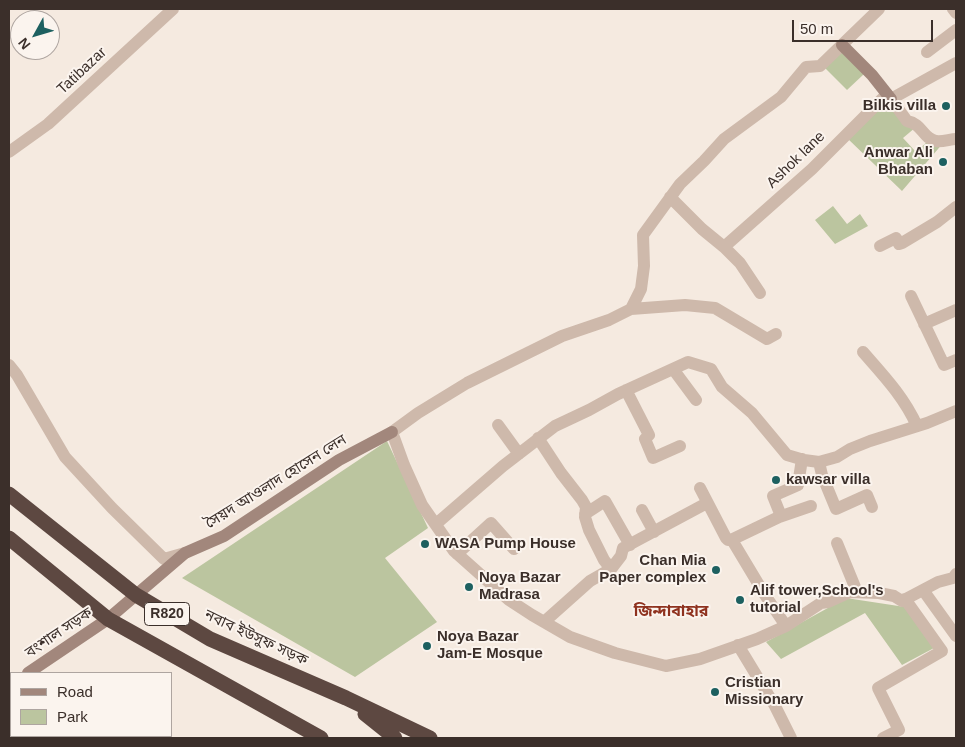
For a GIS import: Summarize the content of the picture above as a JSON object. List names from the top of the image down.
{
  "streets": {
    "highway": ["R820", "নবাব ইউসুফ সড়ক"],
    "street": [
      "Tatibazar",
      "Ashok lane",
      "সৈয়দ আওলাদ হোসেন লেন",
      "বংশাল সড়ক"
    ]
  },
  "crossings": [
    ["সৈয়দ আওলাদ হোসেন লেন", "R820"],
    ["সৈয়দ আওলাদ হোসেন লেন", "বংশাল সড়ক"],
    ["সৈয়দ আওলাদ হোসেন লেন", "নবাব ইউসুফ সড়ক"],
    ["R820", "বংশাল সড়ক"]
  ],
  "districts": ["জিন্দাবাহার"],
  "places": [
    "Bilkis villa",
    "Anwar Ali Bhaban",
    "kawsar villa",
    "WASA Pump House",
    "Chan Mia Paper complex",
    "Noya Bazar Madrasa",
    "Alif tower,School's tutorial",
    "Noya Bazar Jam-E Mosque",
    "Cristian Missionary"
  ],
  "legend": ["Road", "Park"],
  "scale_bar": "50 m",
  "north": "bottom left"
}
